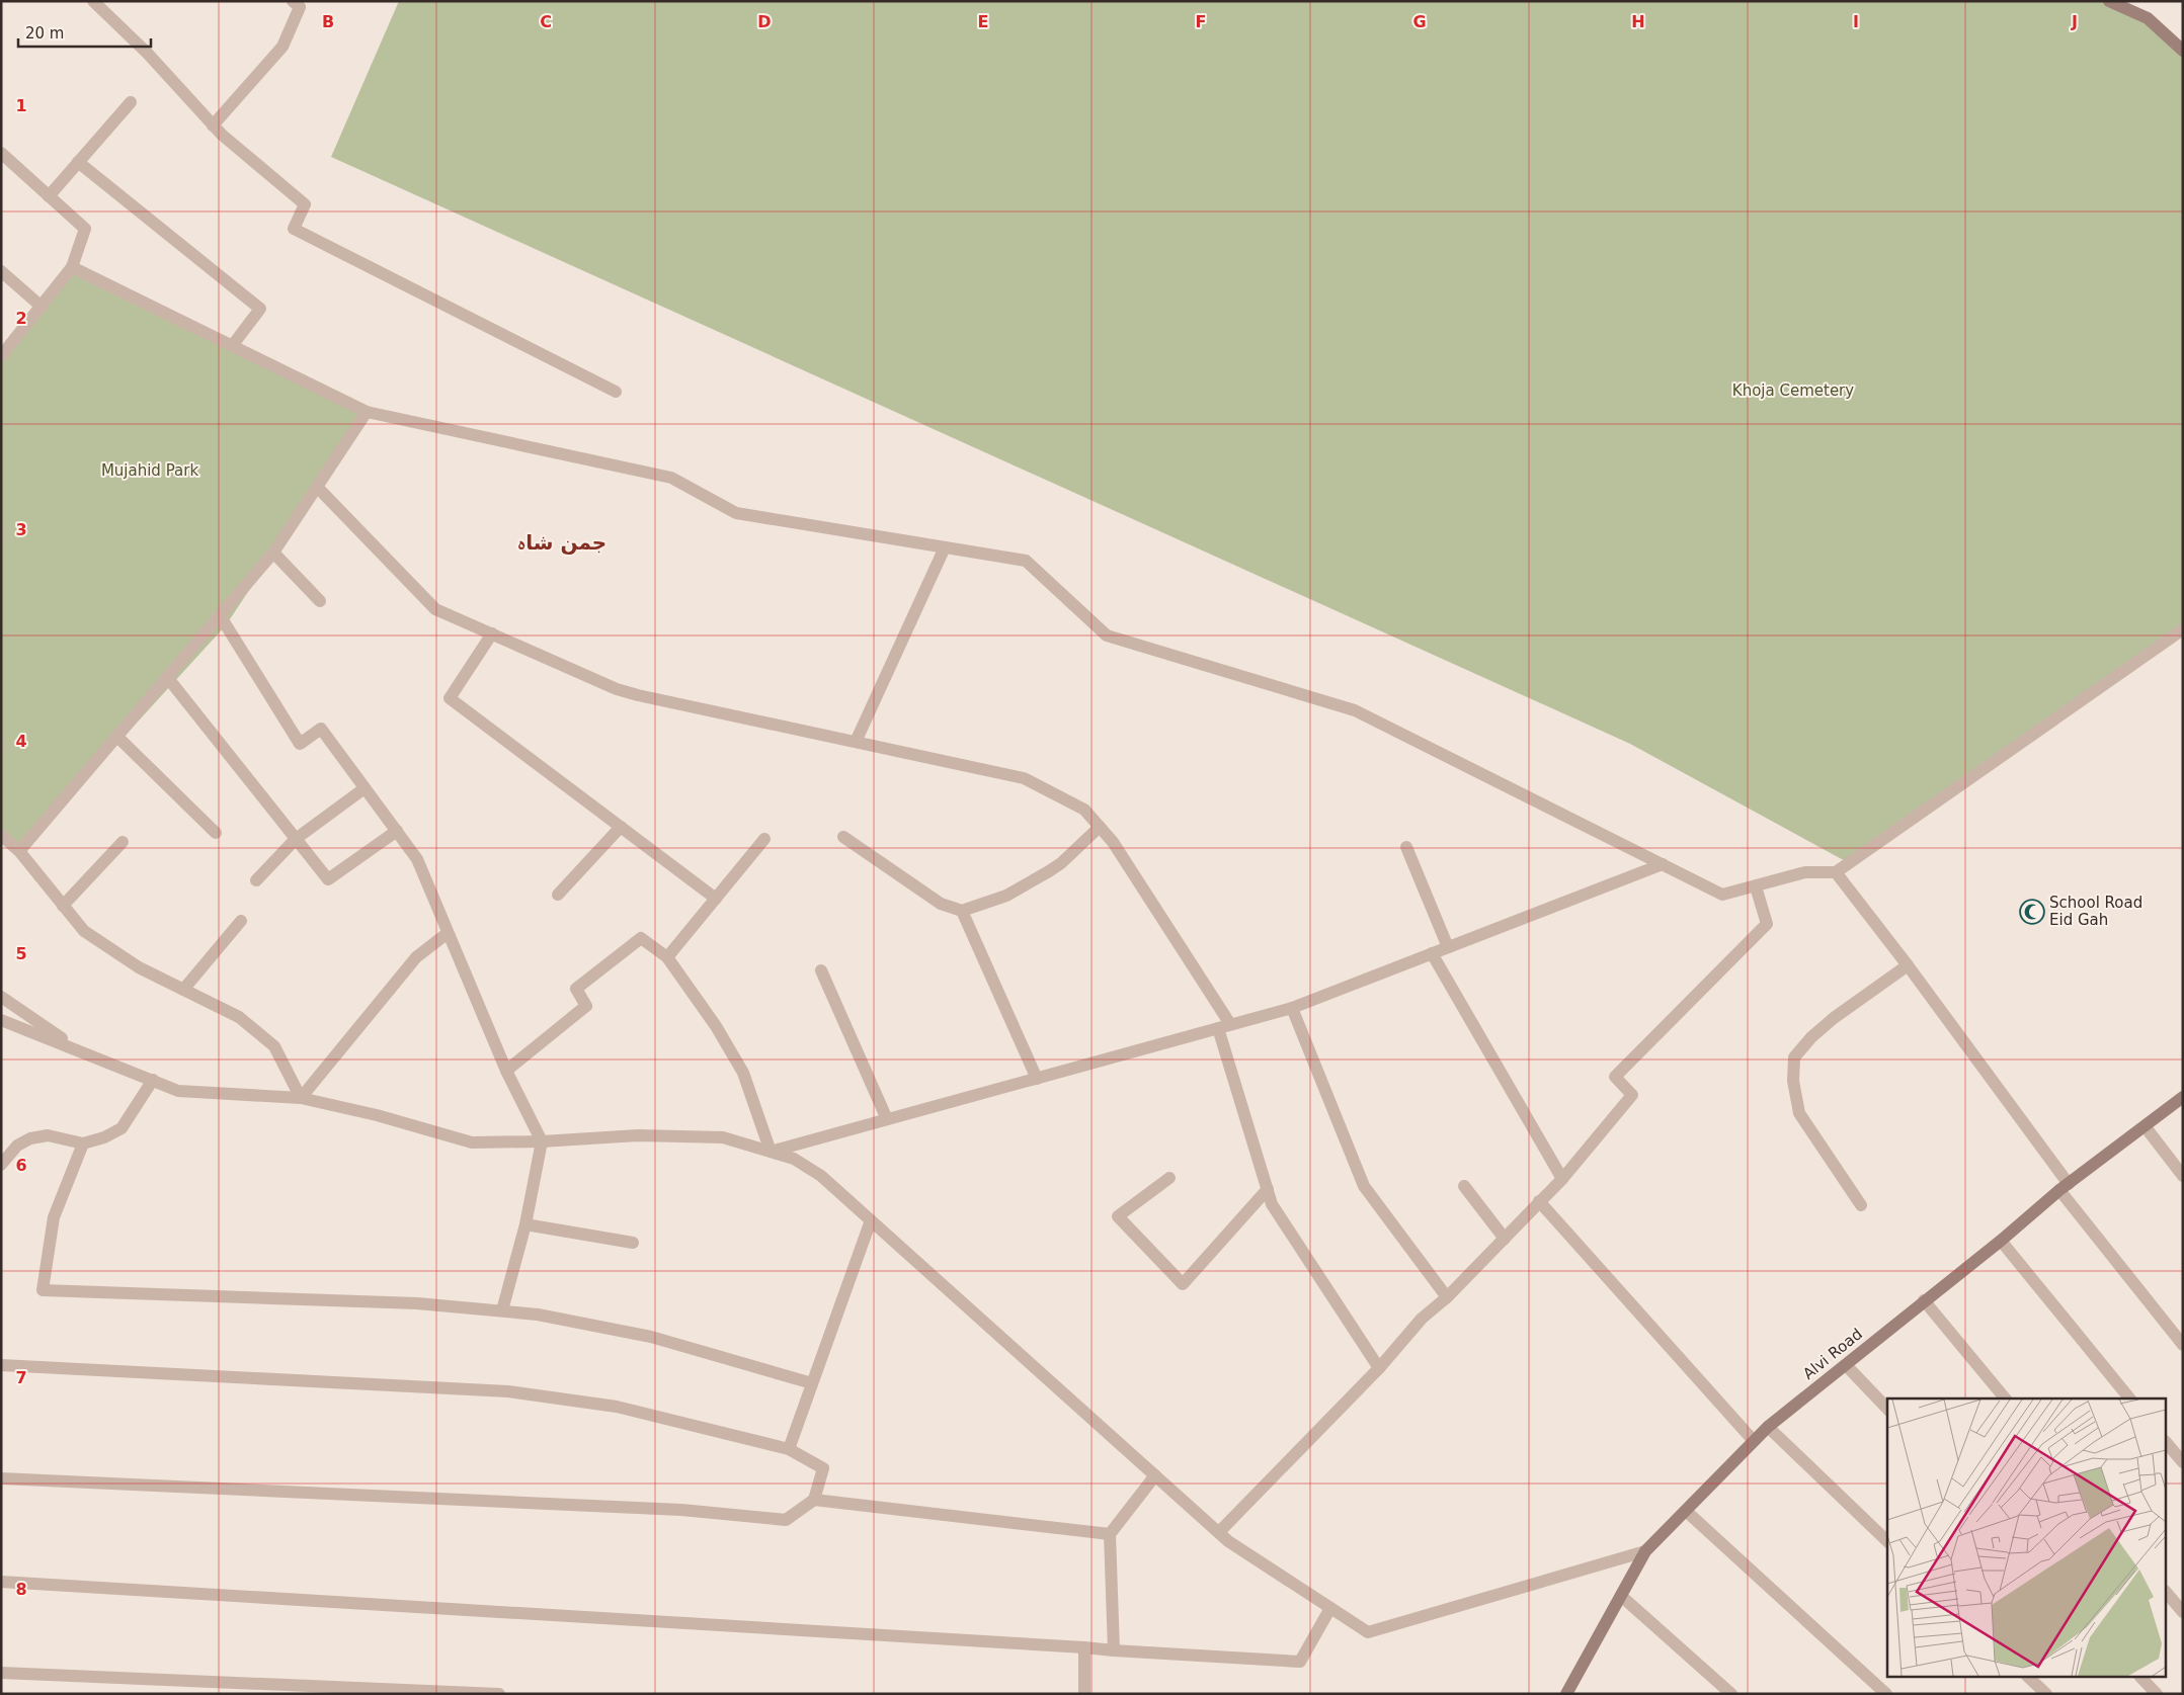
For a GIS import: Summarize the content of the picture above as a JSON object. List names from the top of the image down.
{
  "streets": {
    "street": ["Alvi Road"]
  },
  "districts": ["جمن شاہ"],
  "parks": ["Khoja Cemetery", "Mujahid Park"],
  "places": {
    "mosque": ["School Road Eid Gah"]
  },
  "scale_bar": "20 m",
  "grid": {
    "columns": [
      "B",
      "C",
      "D",
      "E",
      "F",
      "G",
      "H",
      "I",
      "J"
    ],
    "rows": [
      "1",
      "2",
      "3",
      "4",
      "5",
      "6",
      "7",
      "8"
    ]
  }
}
